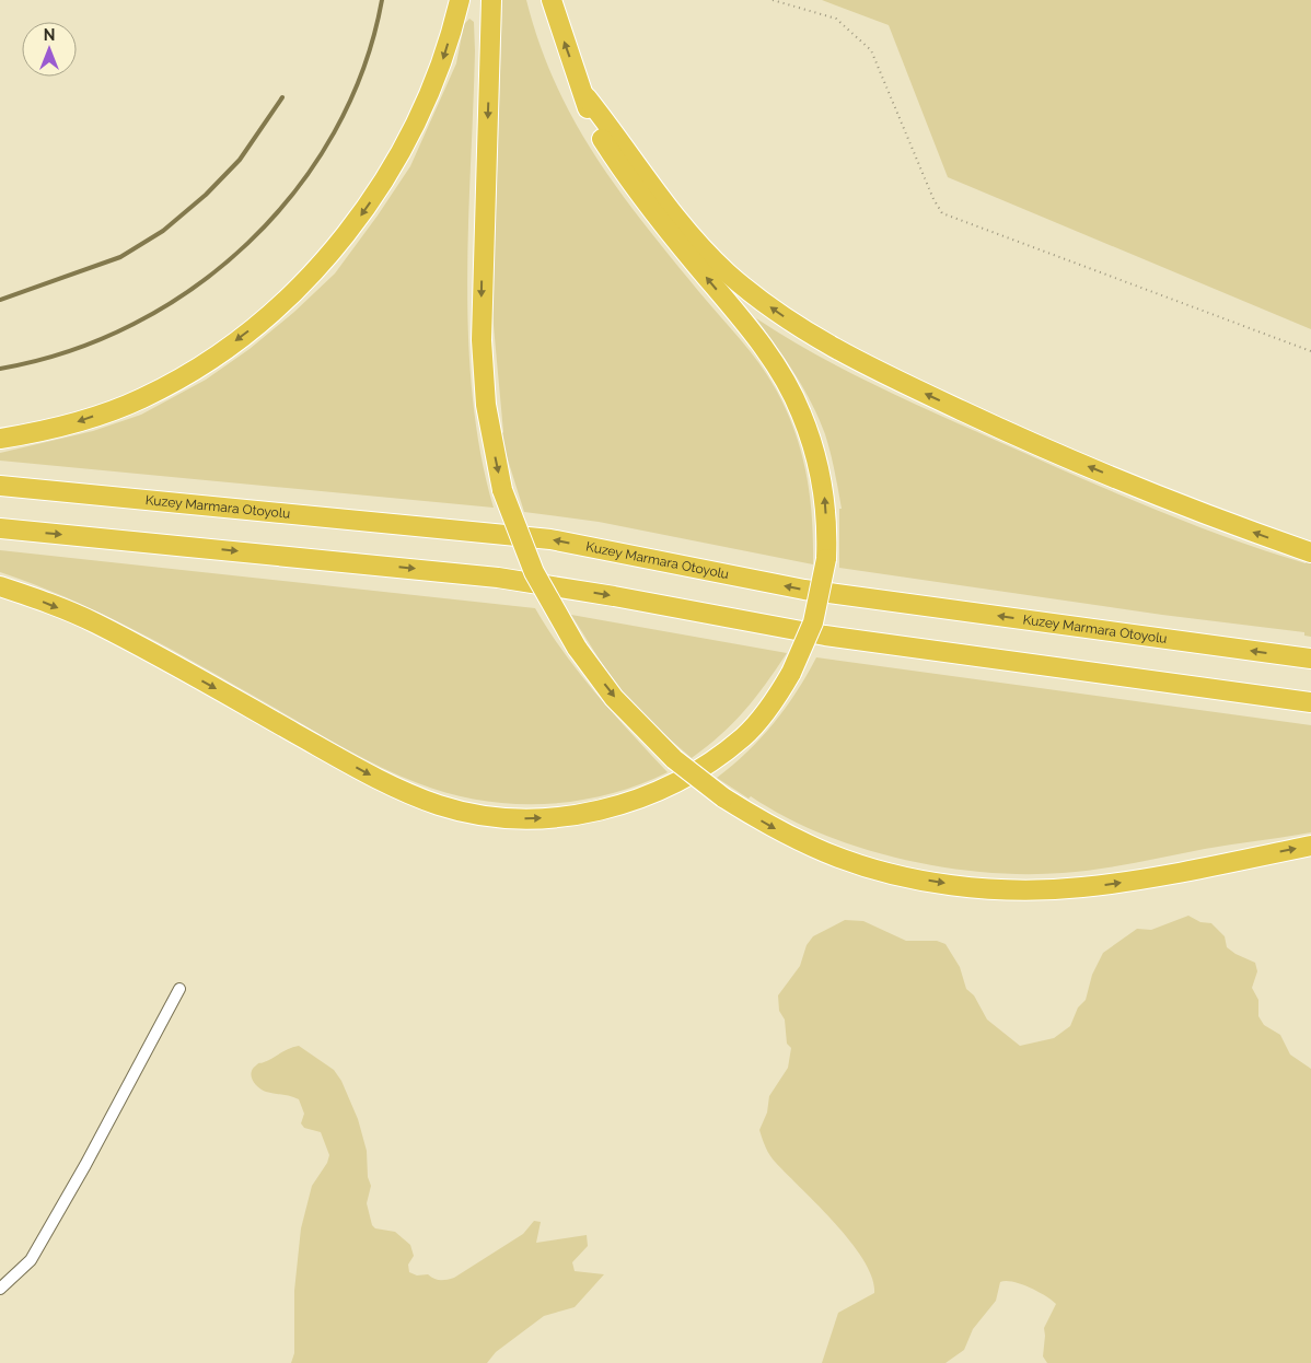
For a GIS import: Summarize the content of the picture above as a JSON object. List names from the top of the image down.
{
  "streets": {
    "highway": ["Kuzey Marmara Otoyolu"]
  },
  "north": "top"
}
